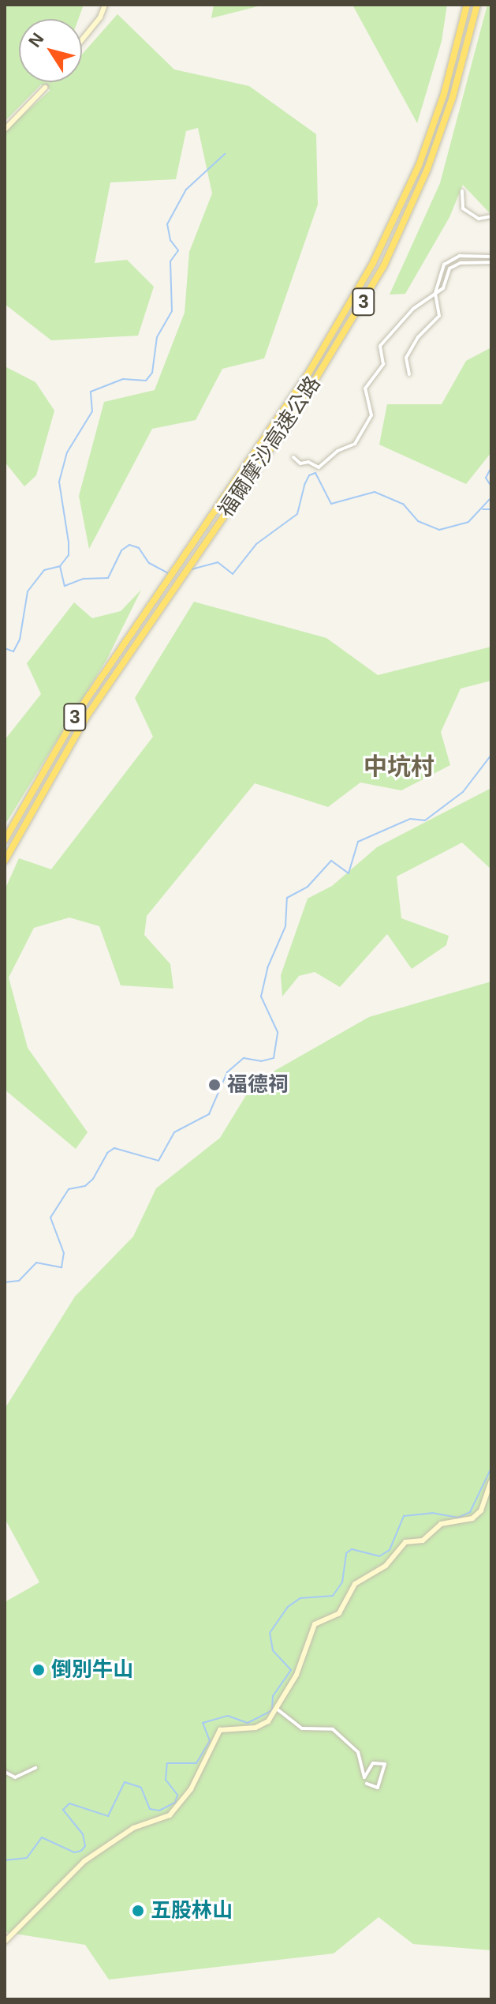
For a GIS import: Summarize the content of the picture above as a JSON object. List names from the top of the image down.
{
  "streets": {
    "highway": ["3", "福爾摩沙高速公路"]
  },
  "districts": ["中坑村"],
  "places": ["福德祠", "倒別牛山", "五股林山"],
  "north": "top left"
}
